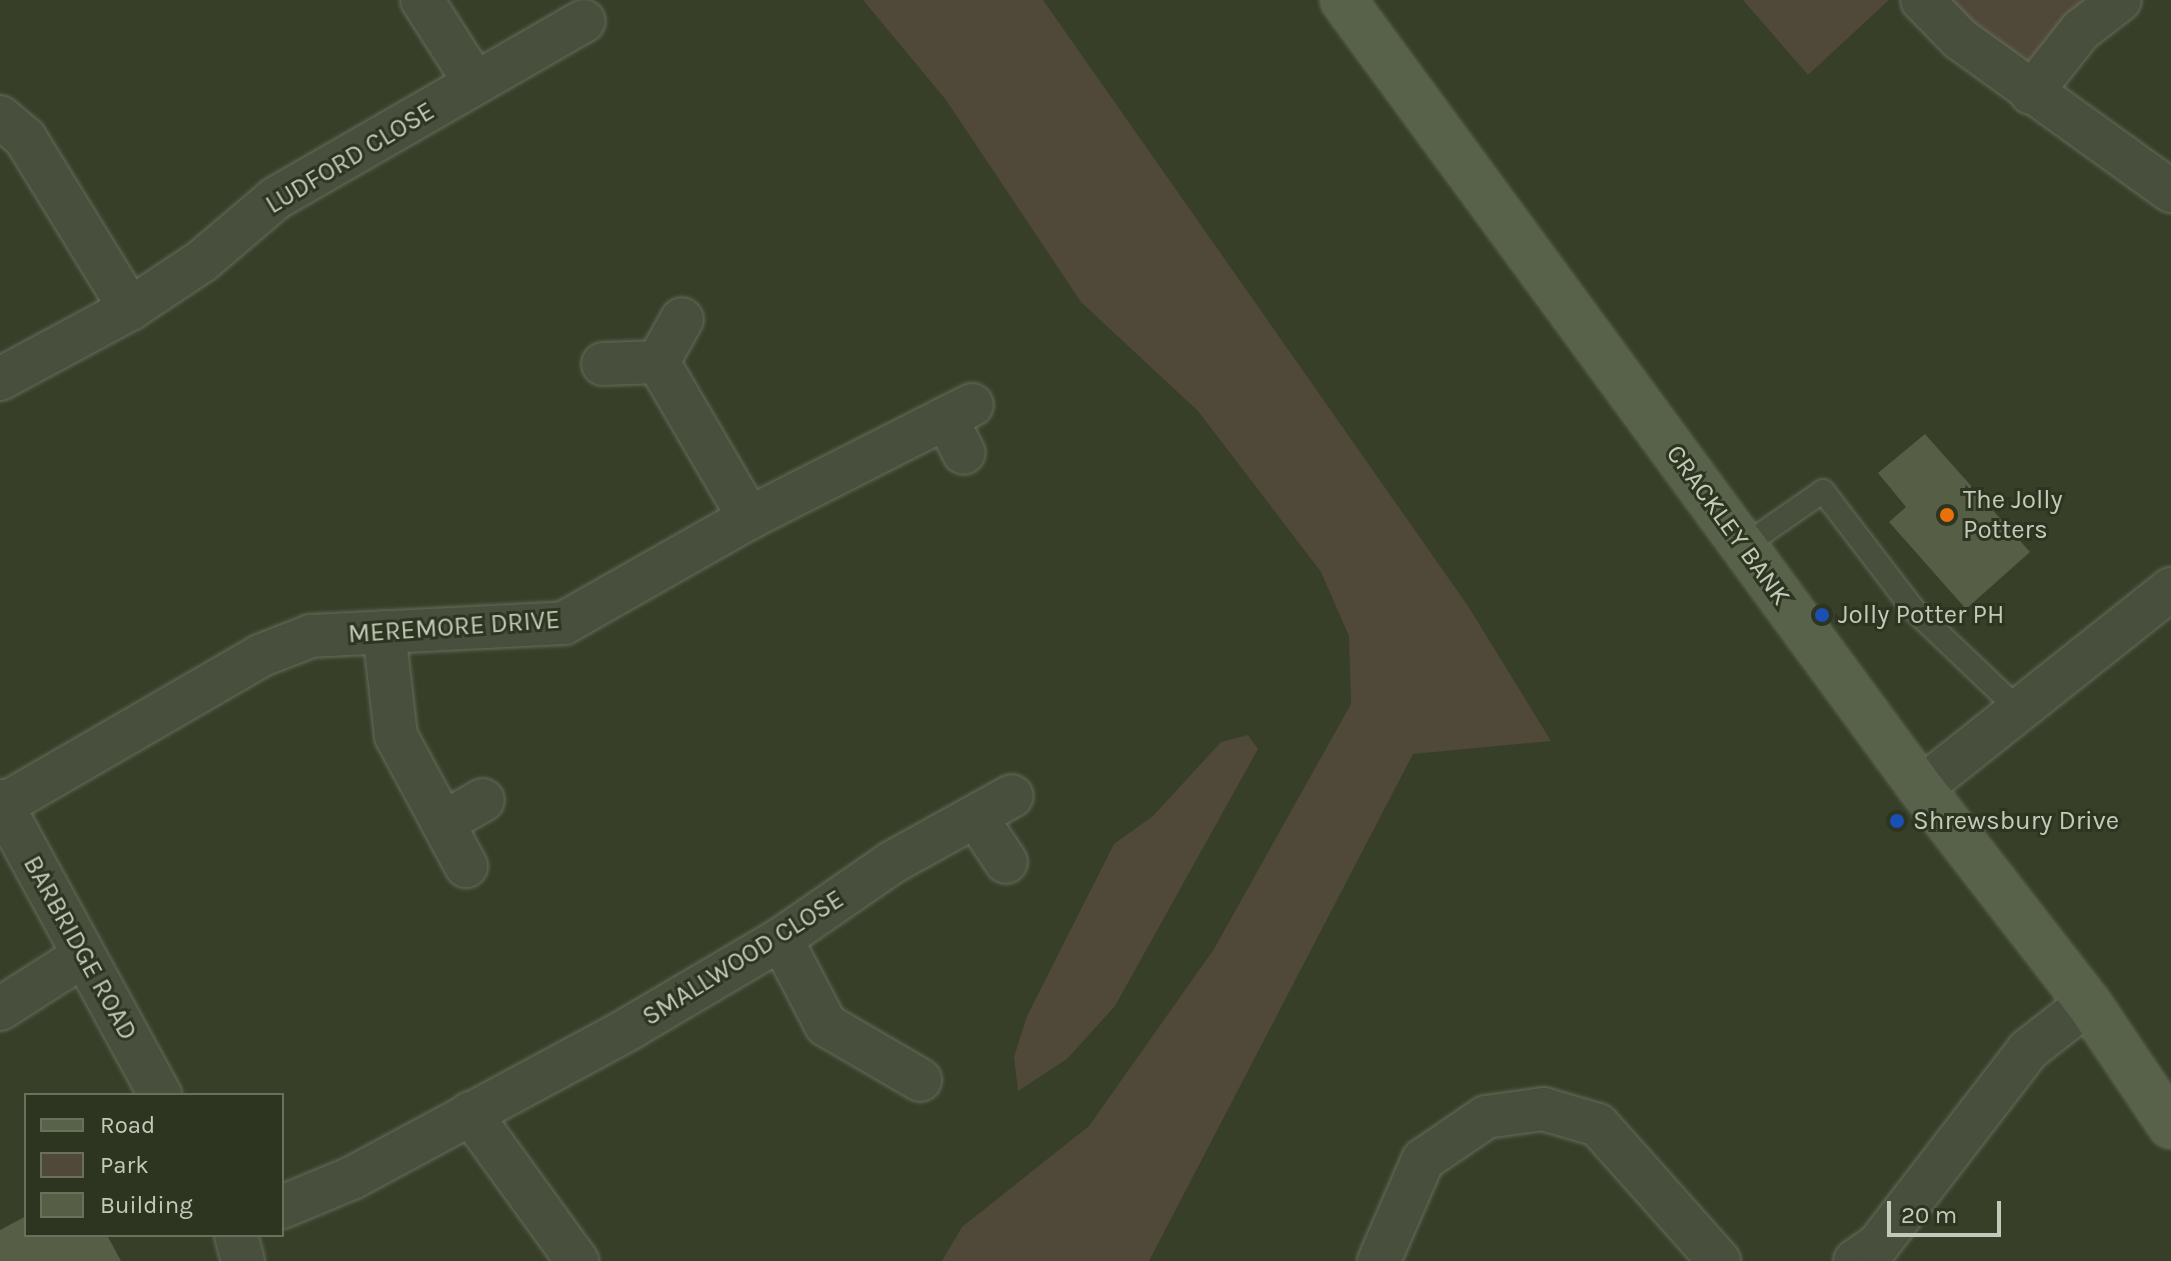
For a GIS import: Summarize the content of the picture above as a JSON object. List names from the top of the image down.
{
  "streets": {
    "street": [
      "LUDFORD CLOSE",
      "CRACKLEY BANK",
      "MEREMORE DRIVE",
      "BARBRIDGE ROAD",
      "SMALLWOOD CLOSE"
    ]
  },
  "crossings": [
    ["MEREMORE DRIVE", "BARBRIDGE ROAD"]
  ],
  "places": ["The Jolly Potters", "Jolly Potter PH", "Shrewsbury Drive"],
  "legend": ["Road", "Park", "Building"],
  "scale_bar": "20 m"
}
